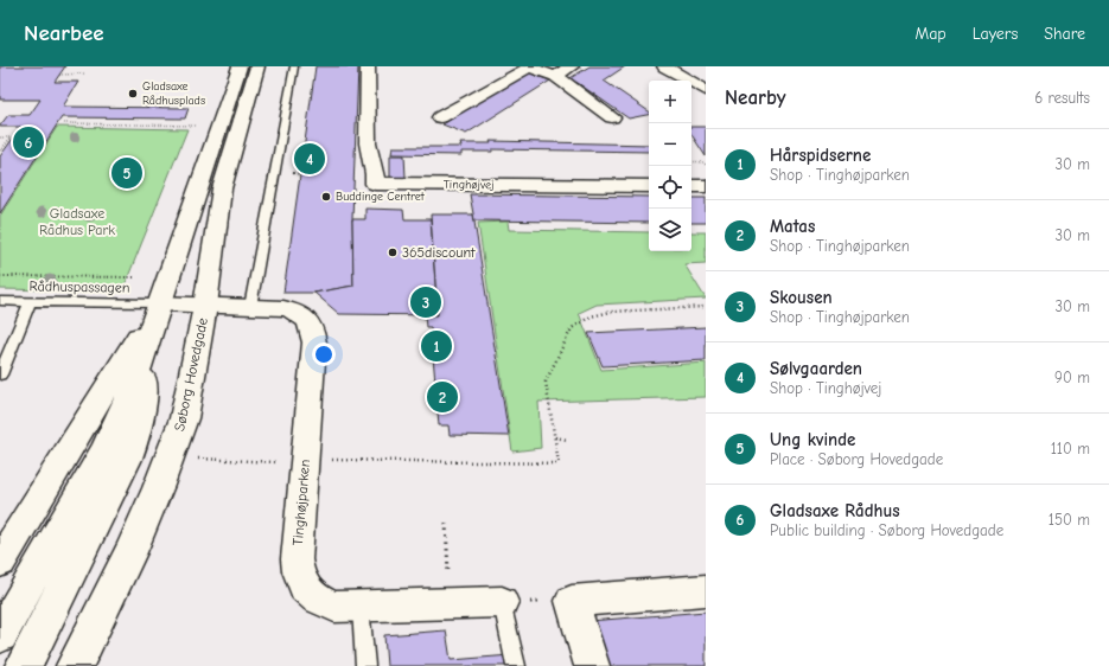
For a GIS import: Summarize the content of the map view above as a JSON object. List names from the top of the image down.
{
  "streets": {
    "street": ["Tinghøjvej", "Søborg Hovedgade", "Tinghøjparken"],
    "lane": ["Rådhuspassagen"]
  },
  "crossings": [
    ["Rådhuspassagen", "Tinghøjparken"],
    ["Søborg Hovedgade", "Tinghøjparken"]
  ],
  "parks": ["Gladsaxe Rådhus Park"],
  "places": ["Gladsaxe Rådhusplads", "Buddinge Centret", "365discount"],
  "page": {
    "header": "Nearbee",
    "nav": ["Map", "Layers", "Share"],
    "heading": ["Nearby", "6 results"],
    "map_buttons": ["+", "−"],
    "pins": [
      "6",
      "4",
      "5",
      "3",
      "1",
      "2"
    ],
    "list": [
      {
        "mark": "1",
        "name": "Hårspidserne",
        "note": "Shop · Tinghøjparken",
        "value": "30 m"
      },
      {
        "mark": "2",
        "name": "Matas",
        "note": "Shop · Tinghøjparken",
        "value": "30 m"
      },
      {
        "mark": "3",
        "name": "Skousen",
        "note": "Shop · Tinghøjparken",
        "value": "30 m"
      },
      {
        "mark": "4",
        "name": "Sølvgaarden",
        "note": "Shop · Tinghøjvej",
        "value": "90 m"
      },
      {
        "mark": "5",
        "name": "Ung kvinde",
        "note": "Place · Søborg Hovedgade",
        "value": "110 m"
      },
      {
        "mark": "6",
        "name": "Gladsaxe Rådhus",
        "note": "Public building · Søborg Hovedgade",
        "value": "150 m"
      }
    ]
  }
}
